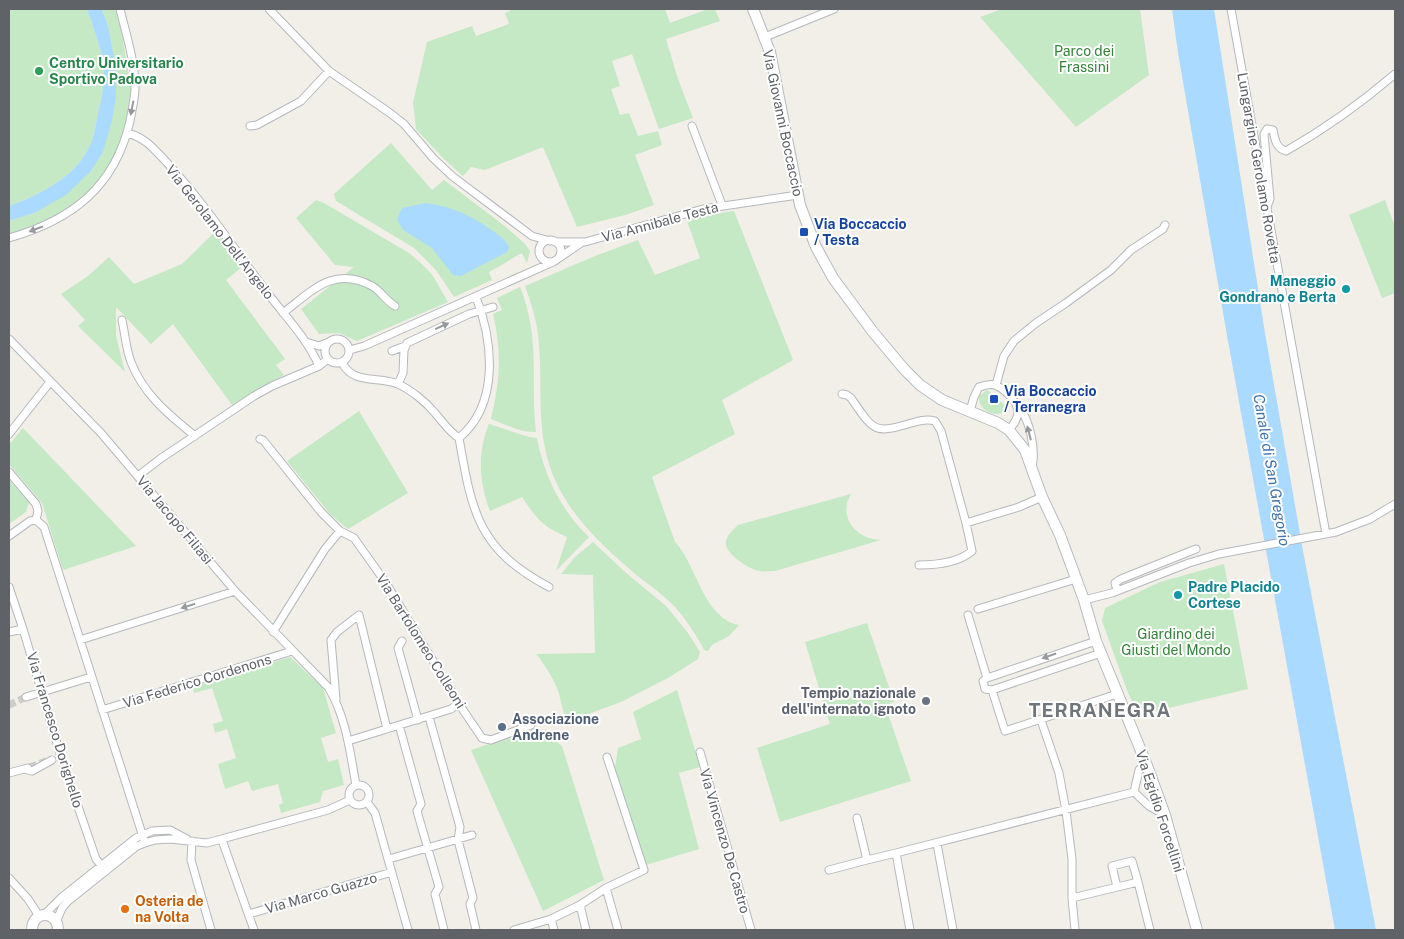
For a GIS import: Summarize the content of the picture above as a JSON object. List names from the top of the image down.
{
  "streets": {
    "street": [
      "Via Giovanni Boccaccio",
      "Lungargine Gerolamo Rovetta",
      "Via Annibale Testa",
      "Via Gerolamo Dell'Angelo",
      "Via Jacopo Filiasi",
      "Via Bartolomeo Colleoni",
      "Via Federico Cordenons",
      "Via Francesco Dorighello",
      "Via Egidio Forcellini",
      "Via Vincenzo De Castro",
      "Via Marco Guazzo"
    ]
  },
  "crossings": [
    ["Via Giovanni Boccaccio", "Via Annibale Testa"],
    ["Via Giovanni Boccaccio", "Via Egidio Forcellini"],
    ["Via Jacopo Filiasi", "Via Federico Cordenons"],
    ["Via Jacopo Filiasi", "Via Marco Guazzo"]
  ],
  "districts": ["TERRANEGRA"],
  "water": ["Canale di San Gregorio"],
  "parks": ["Parco dei Frassini", "Giardino dei Giusti del Mondo"],
  "places": {
    "other": [
      "Centro Universitario Sportivo Padova",
      "Maneggio Gondrano e Berta",
      "Padre Placido Cortese",
      "Tempio nazionale dell'internato ignoto",
      "Associazione Andrene",
      "Osteria de na Volta"
    ],
    "transit": ["Via Boccaccio / Testa", "Via Boccaccio / Terranegra"]
  }
}
